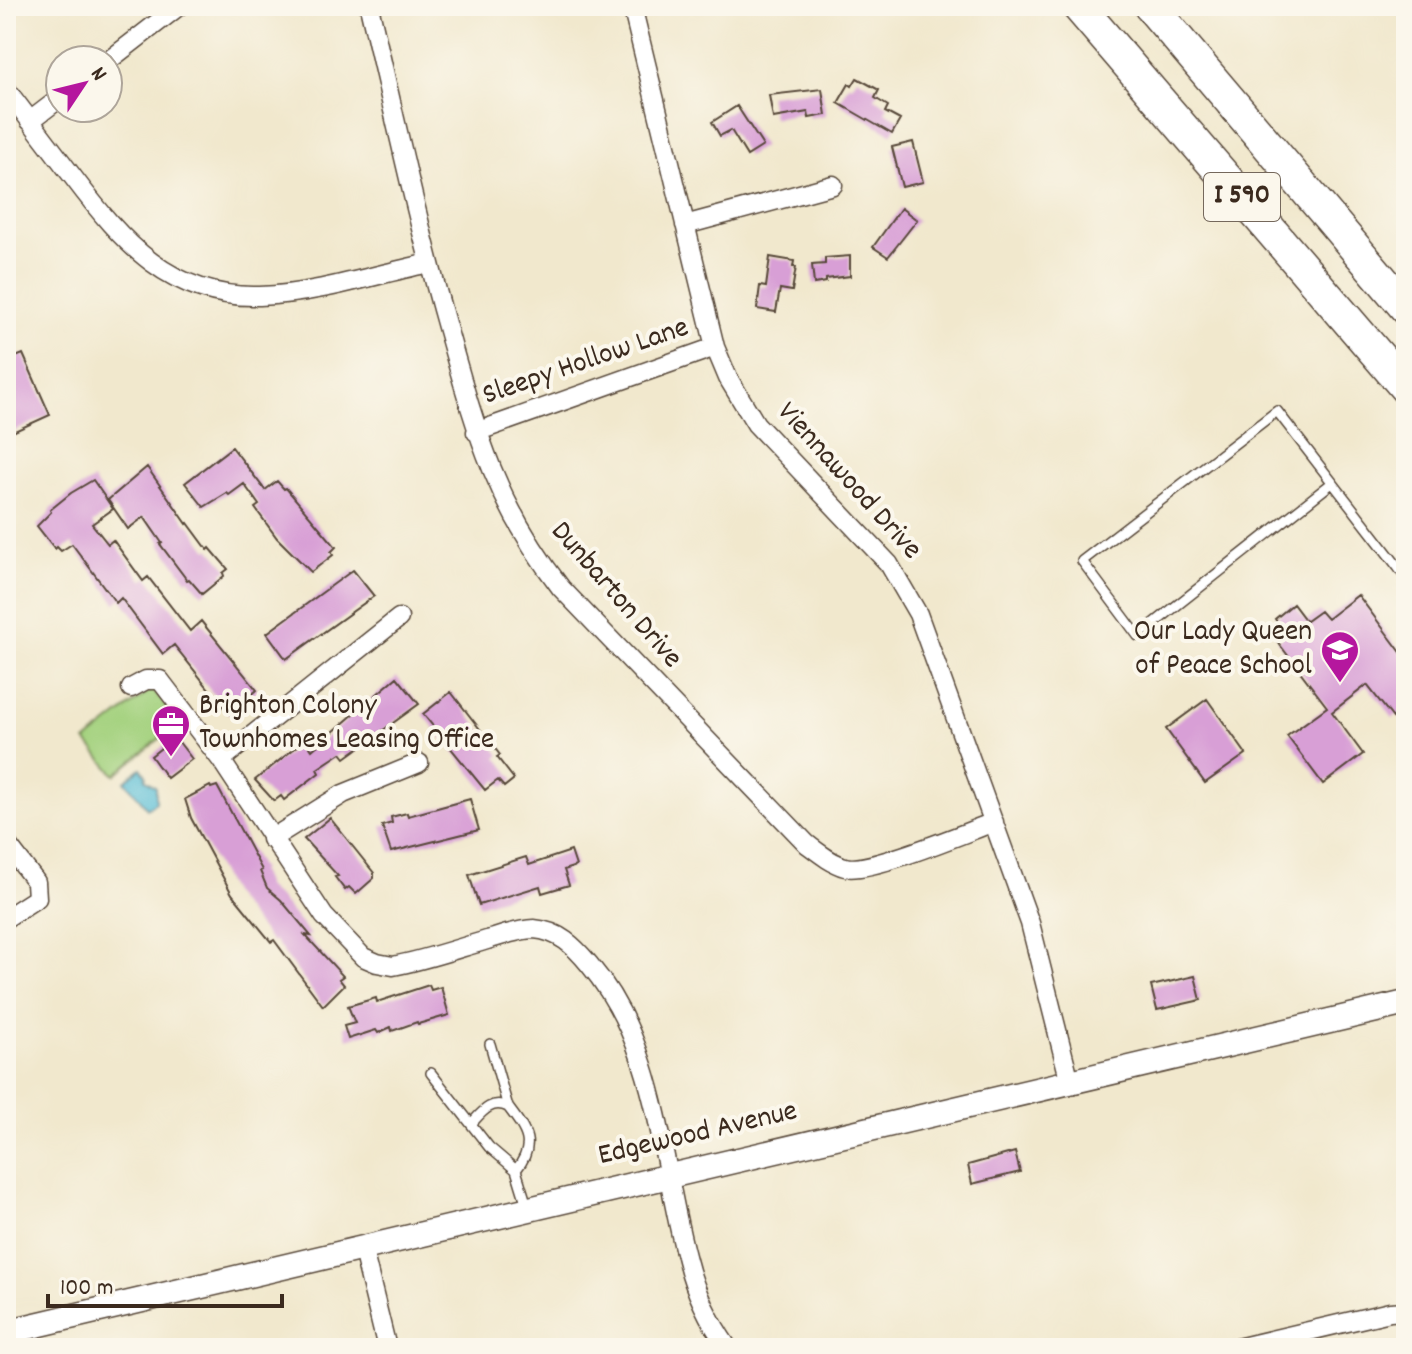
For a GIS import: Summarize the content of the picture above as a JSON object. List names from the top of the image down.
{
  "streets": {
    "highway": ["I 590"],
    "street": [
      "Sleepy Hollow Lane",
      "Viennawood Drive",
      "Dunbarton Drive",
      "Edgewood Avenue"
    ]
  },
  "crossings": [
    ["Sleepy Hollow Lane", "Viennawood Drive"],
    ["Sleepy Hollow Lane", "Dunbarton Drive"],
    ["Viennawood Drive", "Dunbarton Drive"],
    ["Viennawood Drive", "Edgewood Avenue"]
  ],
  "places": {
    "school or university": ["Our Lady Queen of Peace School"],
    "office": ["Brighton Colony Townhomes Leasing Office"]
  },
  "scale_bar": "100 m",
  "north": "top right"
}
